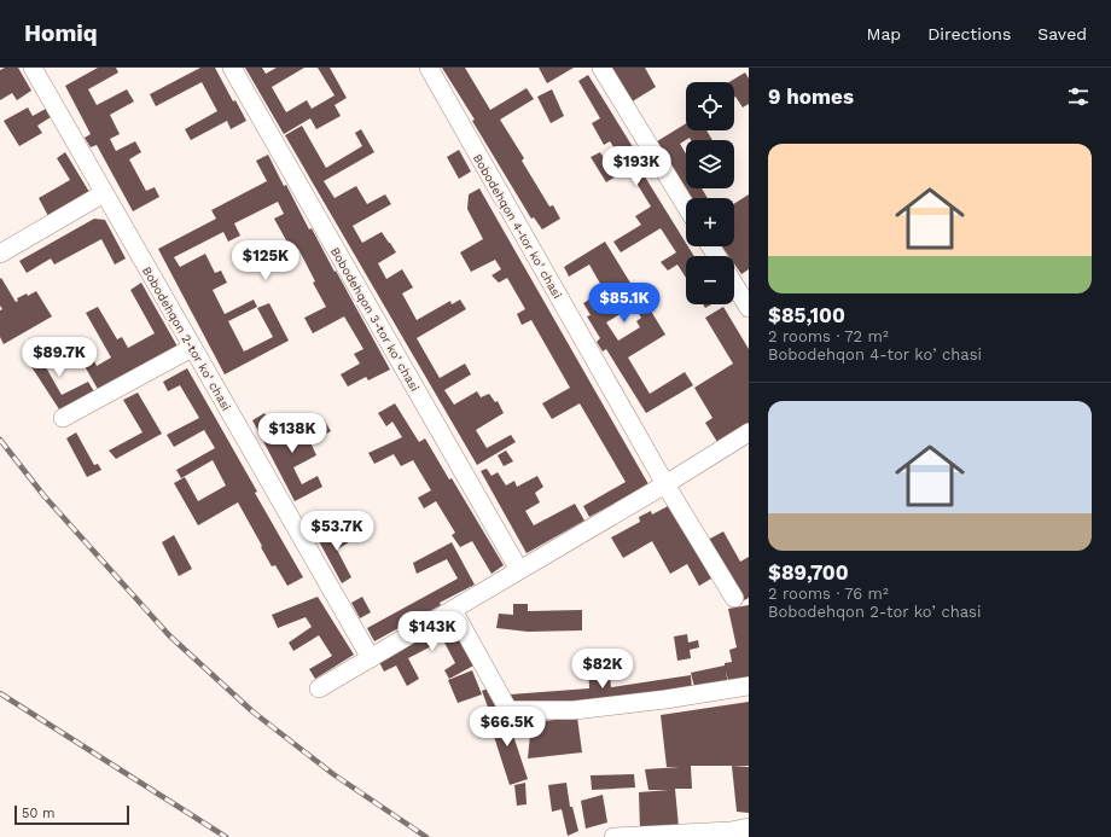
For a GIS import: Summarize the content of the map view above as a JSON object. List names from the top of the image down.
{
  "streets": {
    "street": ["Bobodehqon 4-tor koʼchasi", "Bobodehqon 3-tor koʼchasi", "Bobodehqon 2-tor koʼchasi"]
  },
  "scale_bar": "50 m",
  "page": {
    "header": "Homiq",
    "nav": ["Map", "Directions", "Saved"],
    "heading": "9 homes",
    "map_buttons": ["+", "−"],
    "list": [
      {
        "name": "$85,100",
        "note": "2 rooms · 72 m² · Bobodehqon 4-tor koʼchasi"
      },
      {
        "name": "$89,700",
        "note": "2 rooms · 76 m² · Bobodehqon 2-tor koʼchasi"
      }
    ],
    "price": [
      "$193K",
      "$125K",
      "$85.1K",
      "$89.7K",
      "$138K",
      "$53.7K",
      "$143K",
      "$82K",
      "$66.5K"
    ],
    "scale": "50 m"
  }
}
